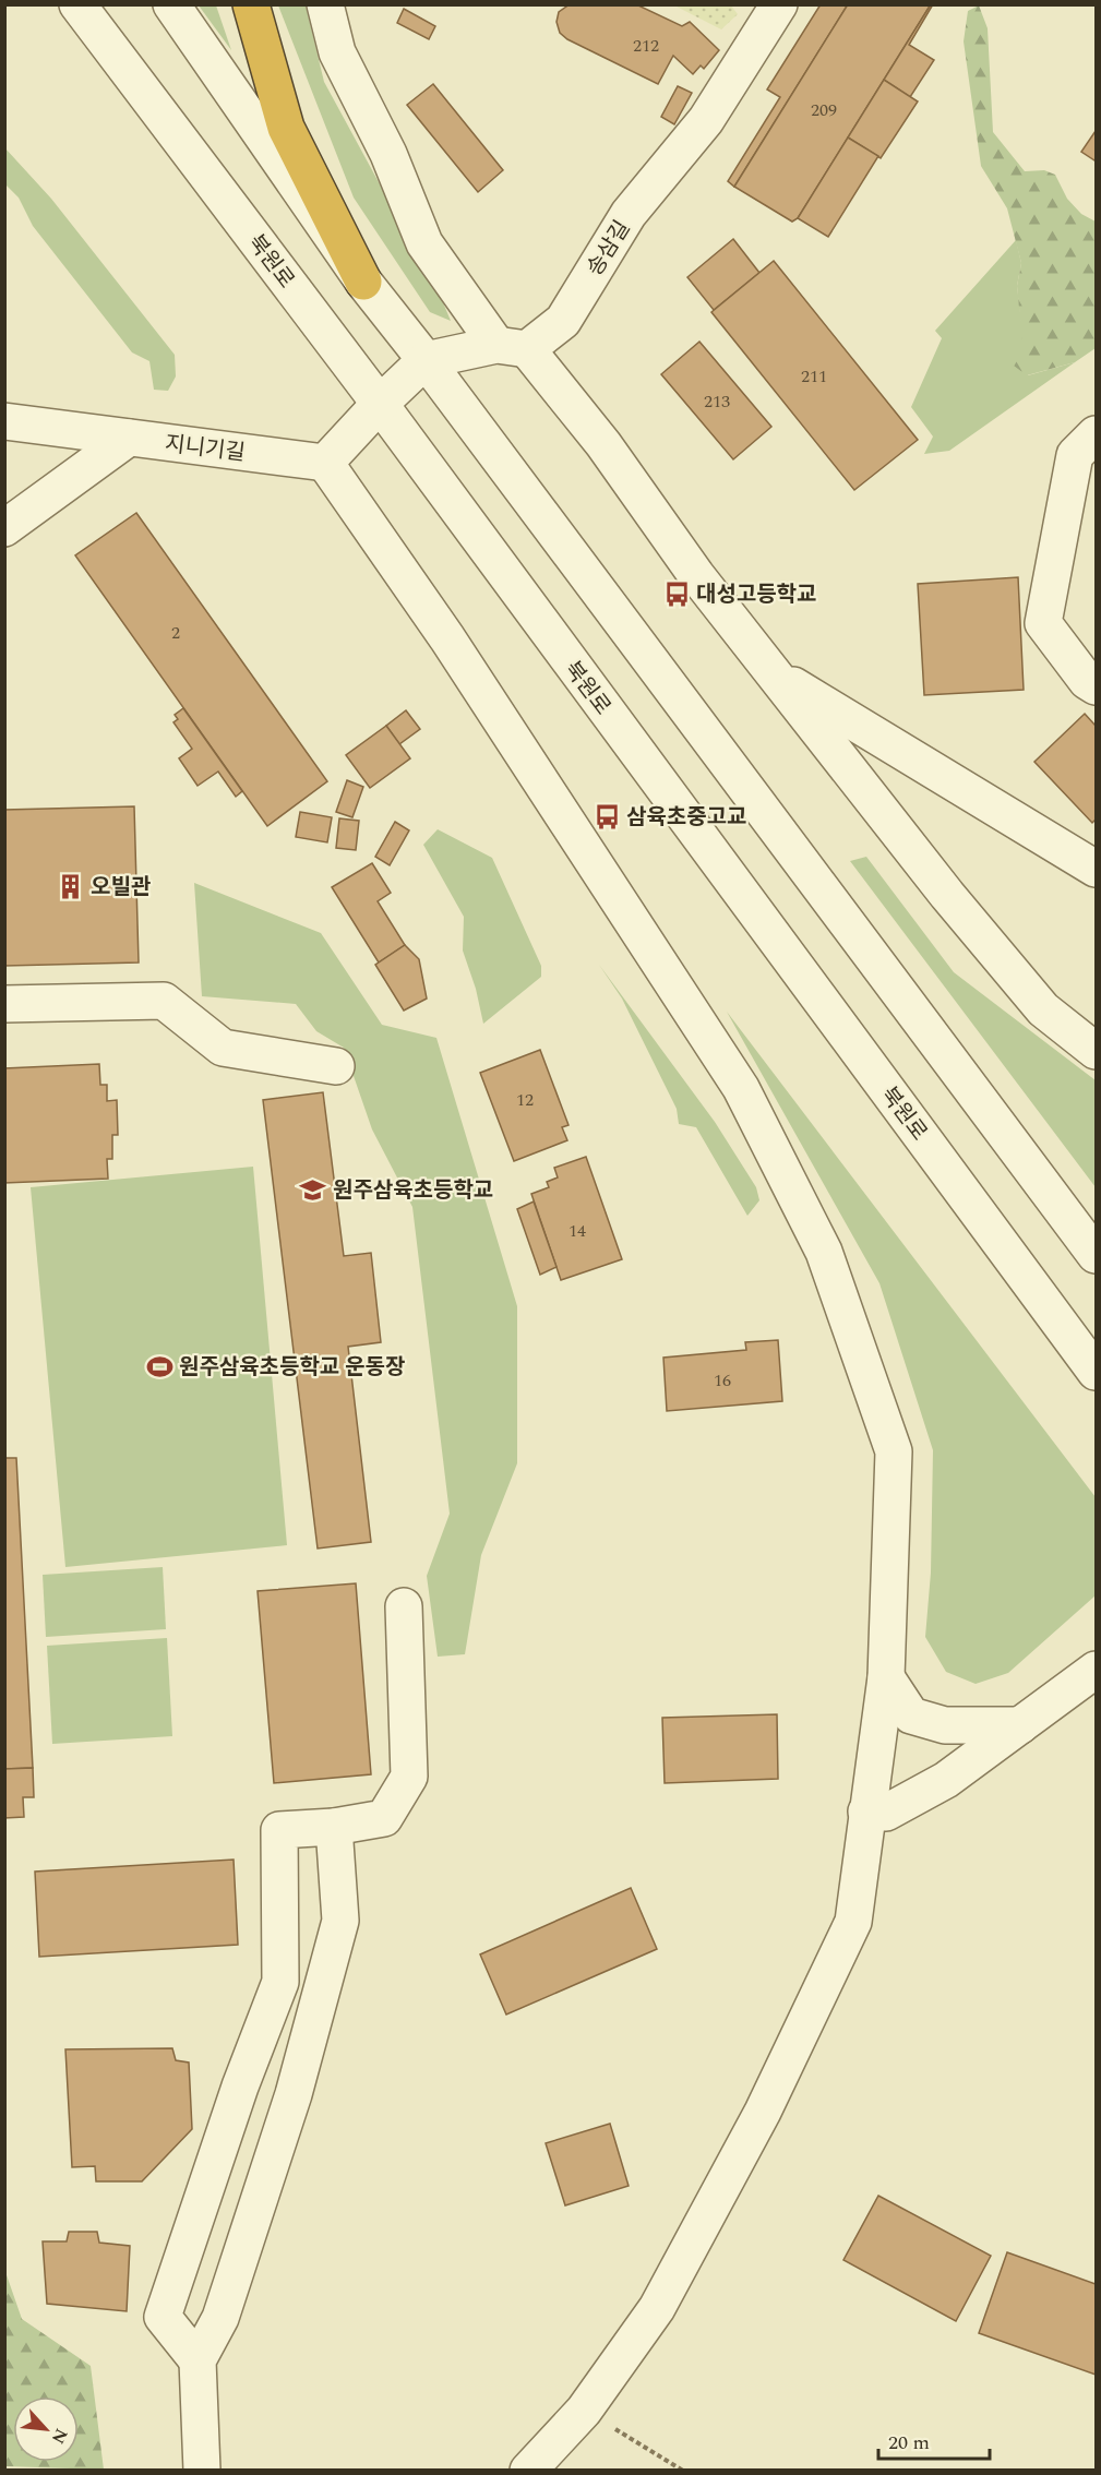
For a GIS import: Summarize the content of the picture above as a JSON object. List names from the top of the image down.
{
  "streets": {
    "street": ["송삼길", "북원로", "지니기길"]
  },
  "places": {
    "bus stop": ["대성고등학교", "삼육초중고교"],
    "building": ["오빌관"],
    "school or university": ["원주삼육초등학교"],
    "sports": ["원주삼육초등학교 운동장"]
  },
  "house_numbers": [
    "212",
    "209",
    "211",
    "213",
    "2",
    "12",
    "14",
    "16"
  ],
  "scale_bar": "20 m",
  "north": "bottom right"
}
